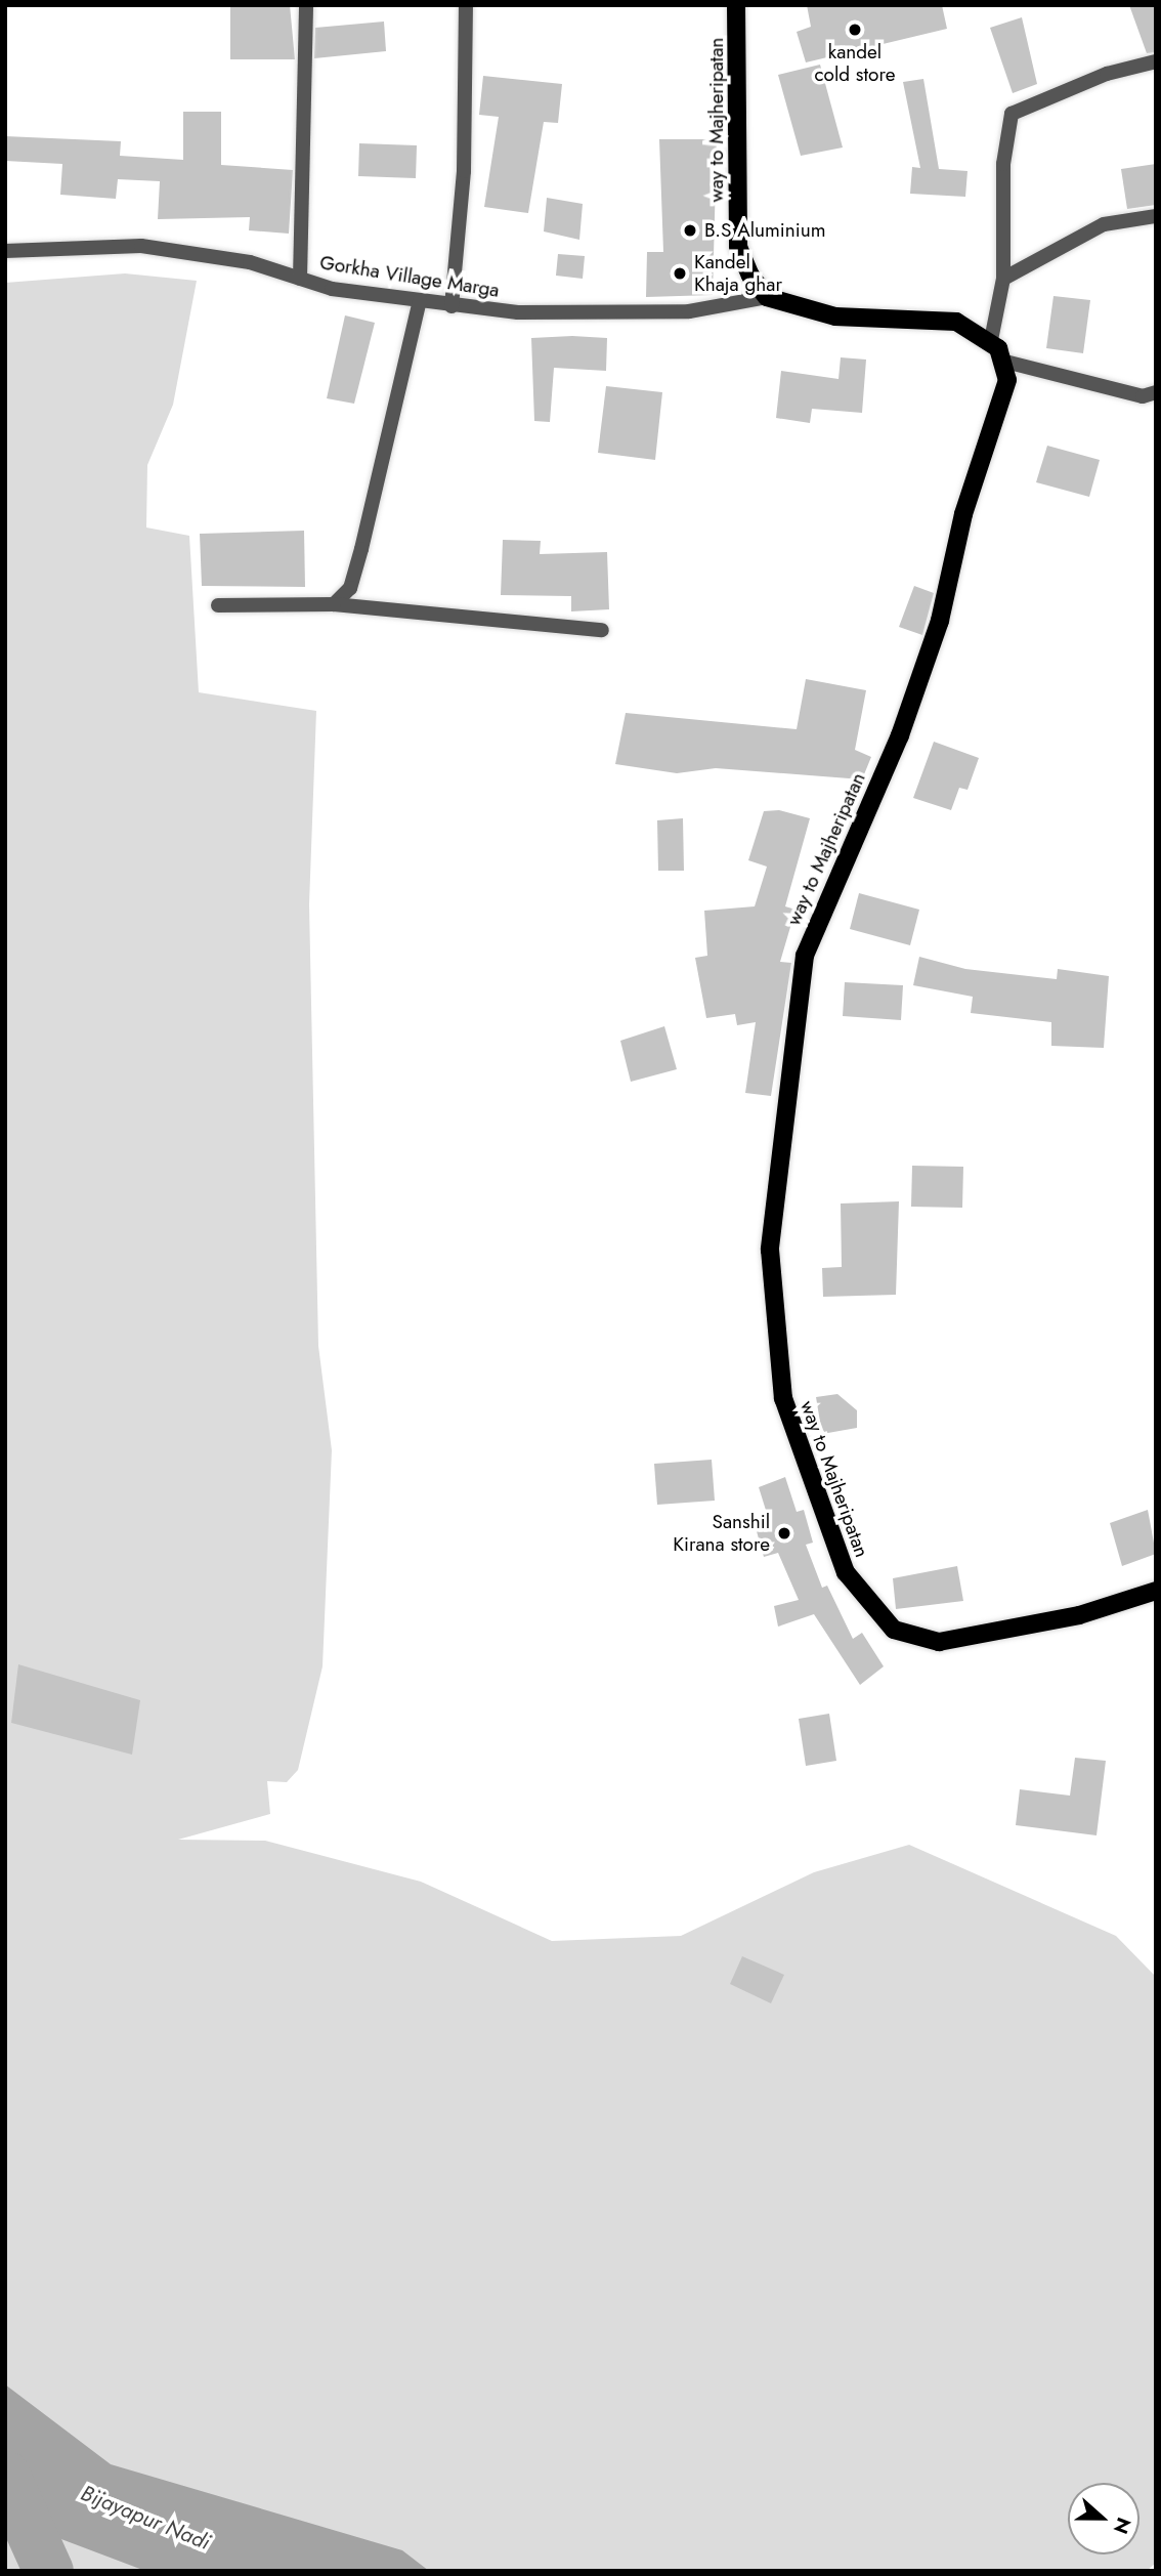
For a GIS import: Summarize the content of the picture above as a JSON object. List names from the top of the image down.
{
  "streets": {
    "main road": ["way to Majheripatan"],
    "street": ["Gorkha Village Marga"]
  },
  "crossings": [
    ["way to Majheripatan", "Gorkha Village Marga"]
  ],
  "water": ["Bijayapur Nadi"],
  "places": [
    "kandel cold store",
    "B.S Aluminium",
    "Kandel Khaja ghar",
    "Sanshil Kirana store"
  ],
  "north": "right"
}
